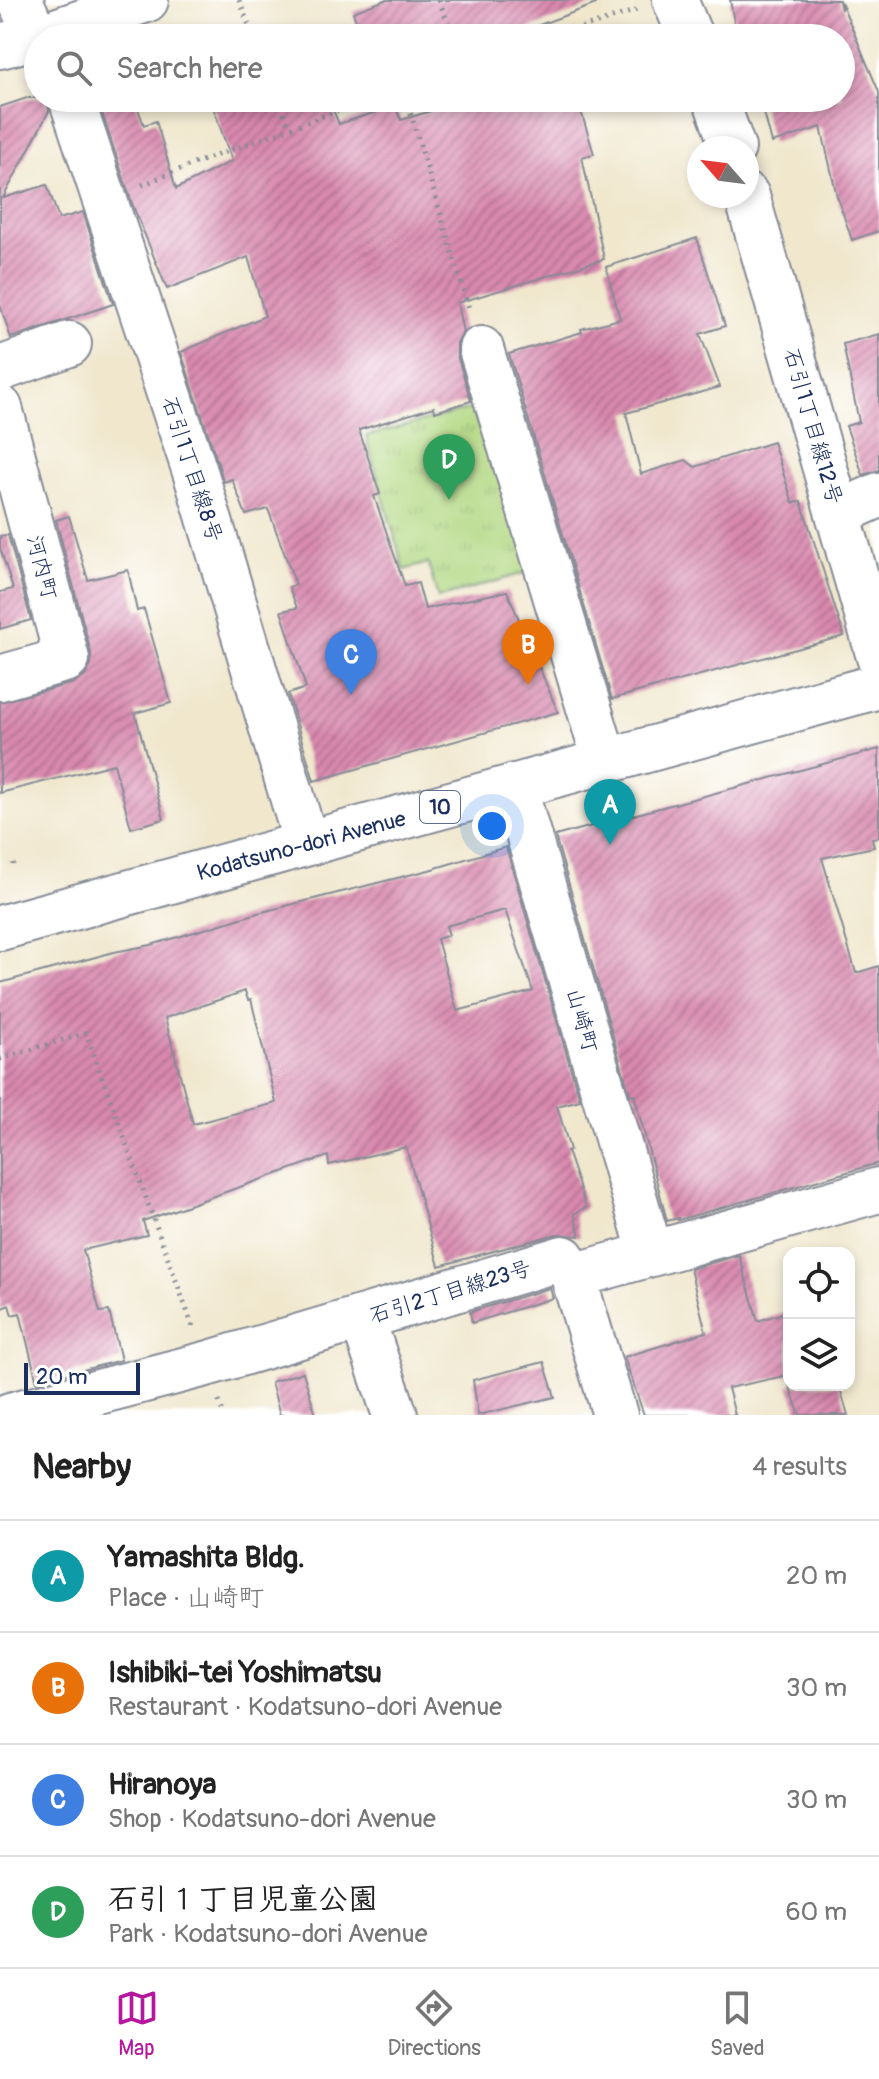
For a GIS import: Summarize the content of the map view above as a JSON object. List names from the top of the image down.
{
  "streets": {
    "street": [
      "石引1丁目線12号",
      "石引1丁目線8号",
      "河内町",
      "10",
      "Kodatsuno-dori Avenue",
      "山崎町",
      "石引2丁目線23号"
    ]
  },
  "crossings": [
    ["石引1丁目線8号", "Kodatsuno-dori Avenue"],
    ["Kodatsuno-dori Avenue", "山崎町"]
  ],
  "scale_bar": "20 m",
  "north": "top left",
  "page": {
    "search": "Search here",
    "pins": [
      "D",
      "B",
      "C",
      "A"
    ],
    "scale": "20 m",
    "heading": ["Nearby", "4 results"],
    "list": [
      {
        "mark": "A",
        "name": "Yamashita Bldg.",
        "note": "Place · 山崎町",
        "value": "20 m"
      },
      {
        "mark": "B",
        "name": "Ishibiki-tei Yoshimatsu",
        "note": "Restaurant · Kodatsuno-dori Avenue",
        "value": "30 m"
      },
      {
        "mark": "C",
        "name": "Hiranoya",
        "note": "Shop · Kodatsuno-dori Avenue",
        "value": "30 m"
      },
      {
        "mark": "D",
        "name": "石引１丁目児童公園",
        "note": "Park · Kodatsuno-dori Avenue",
        "value": "60 m"
      }
    ],
    "nav": ["Map", "Directions", "Saved"]
  }
}
